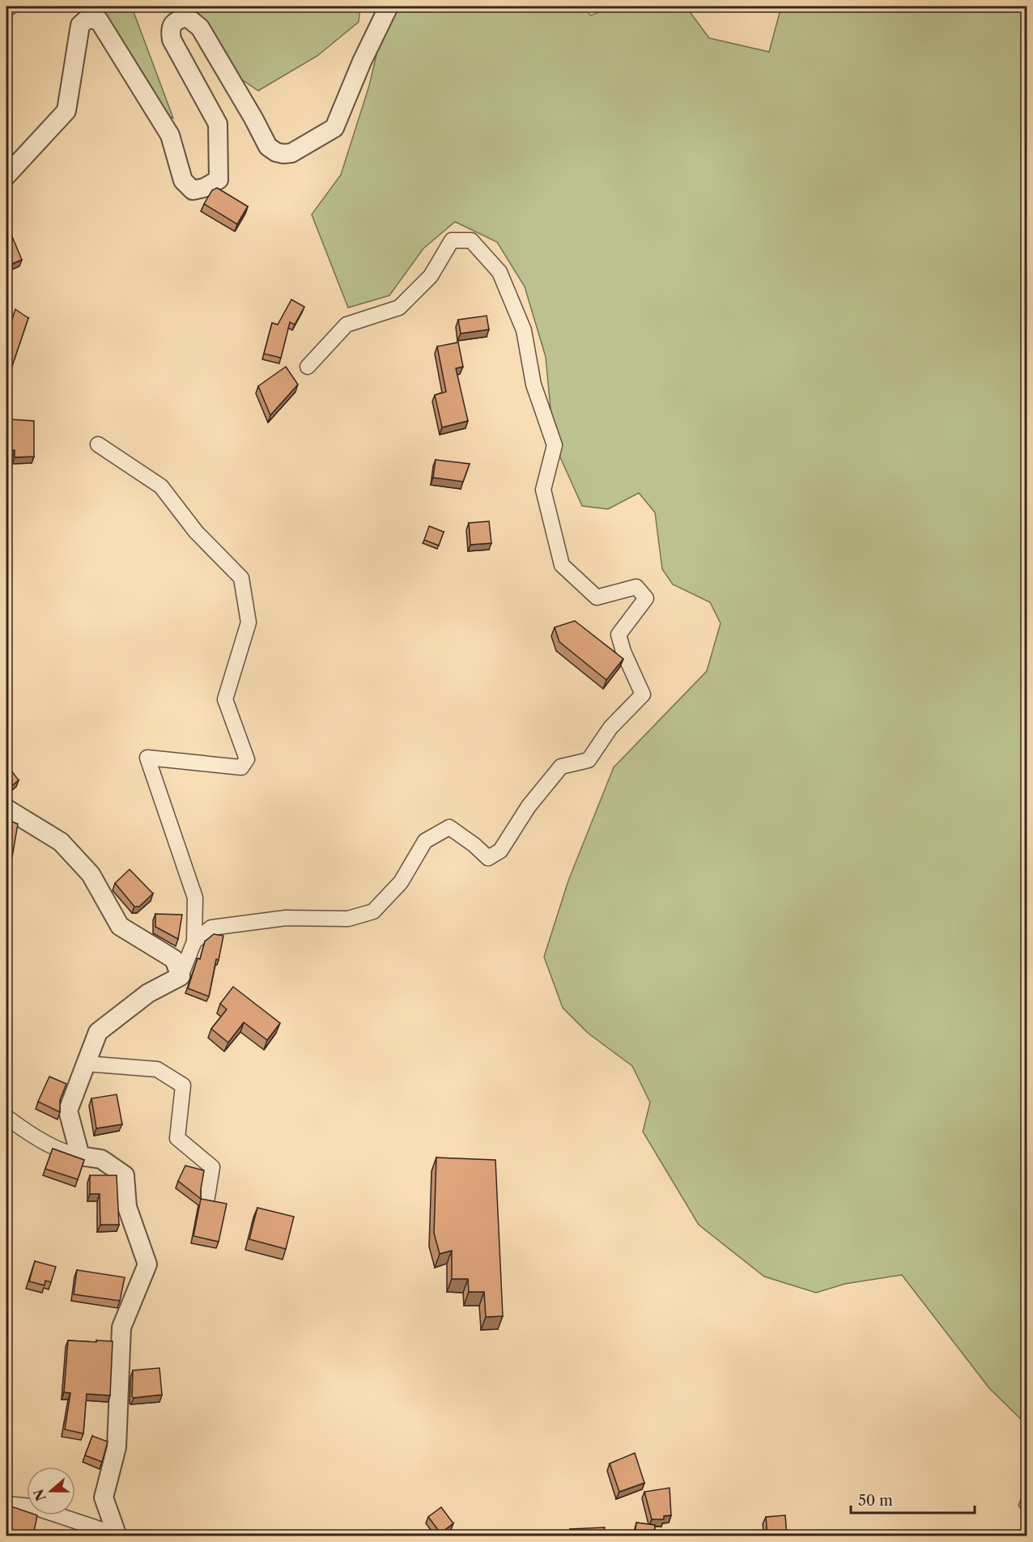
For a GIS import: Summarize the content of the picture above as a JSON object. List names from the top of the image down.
{
  "scale_bar": "50 m",
  "north": "left"
}
